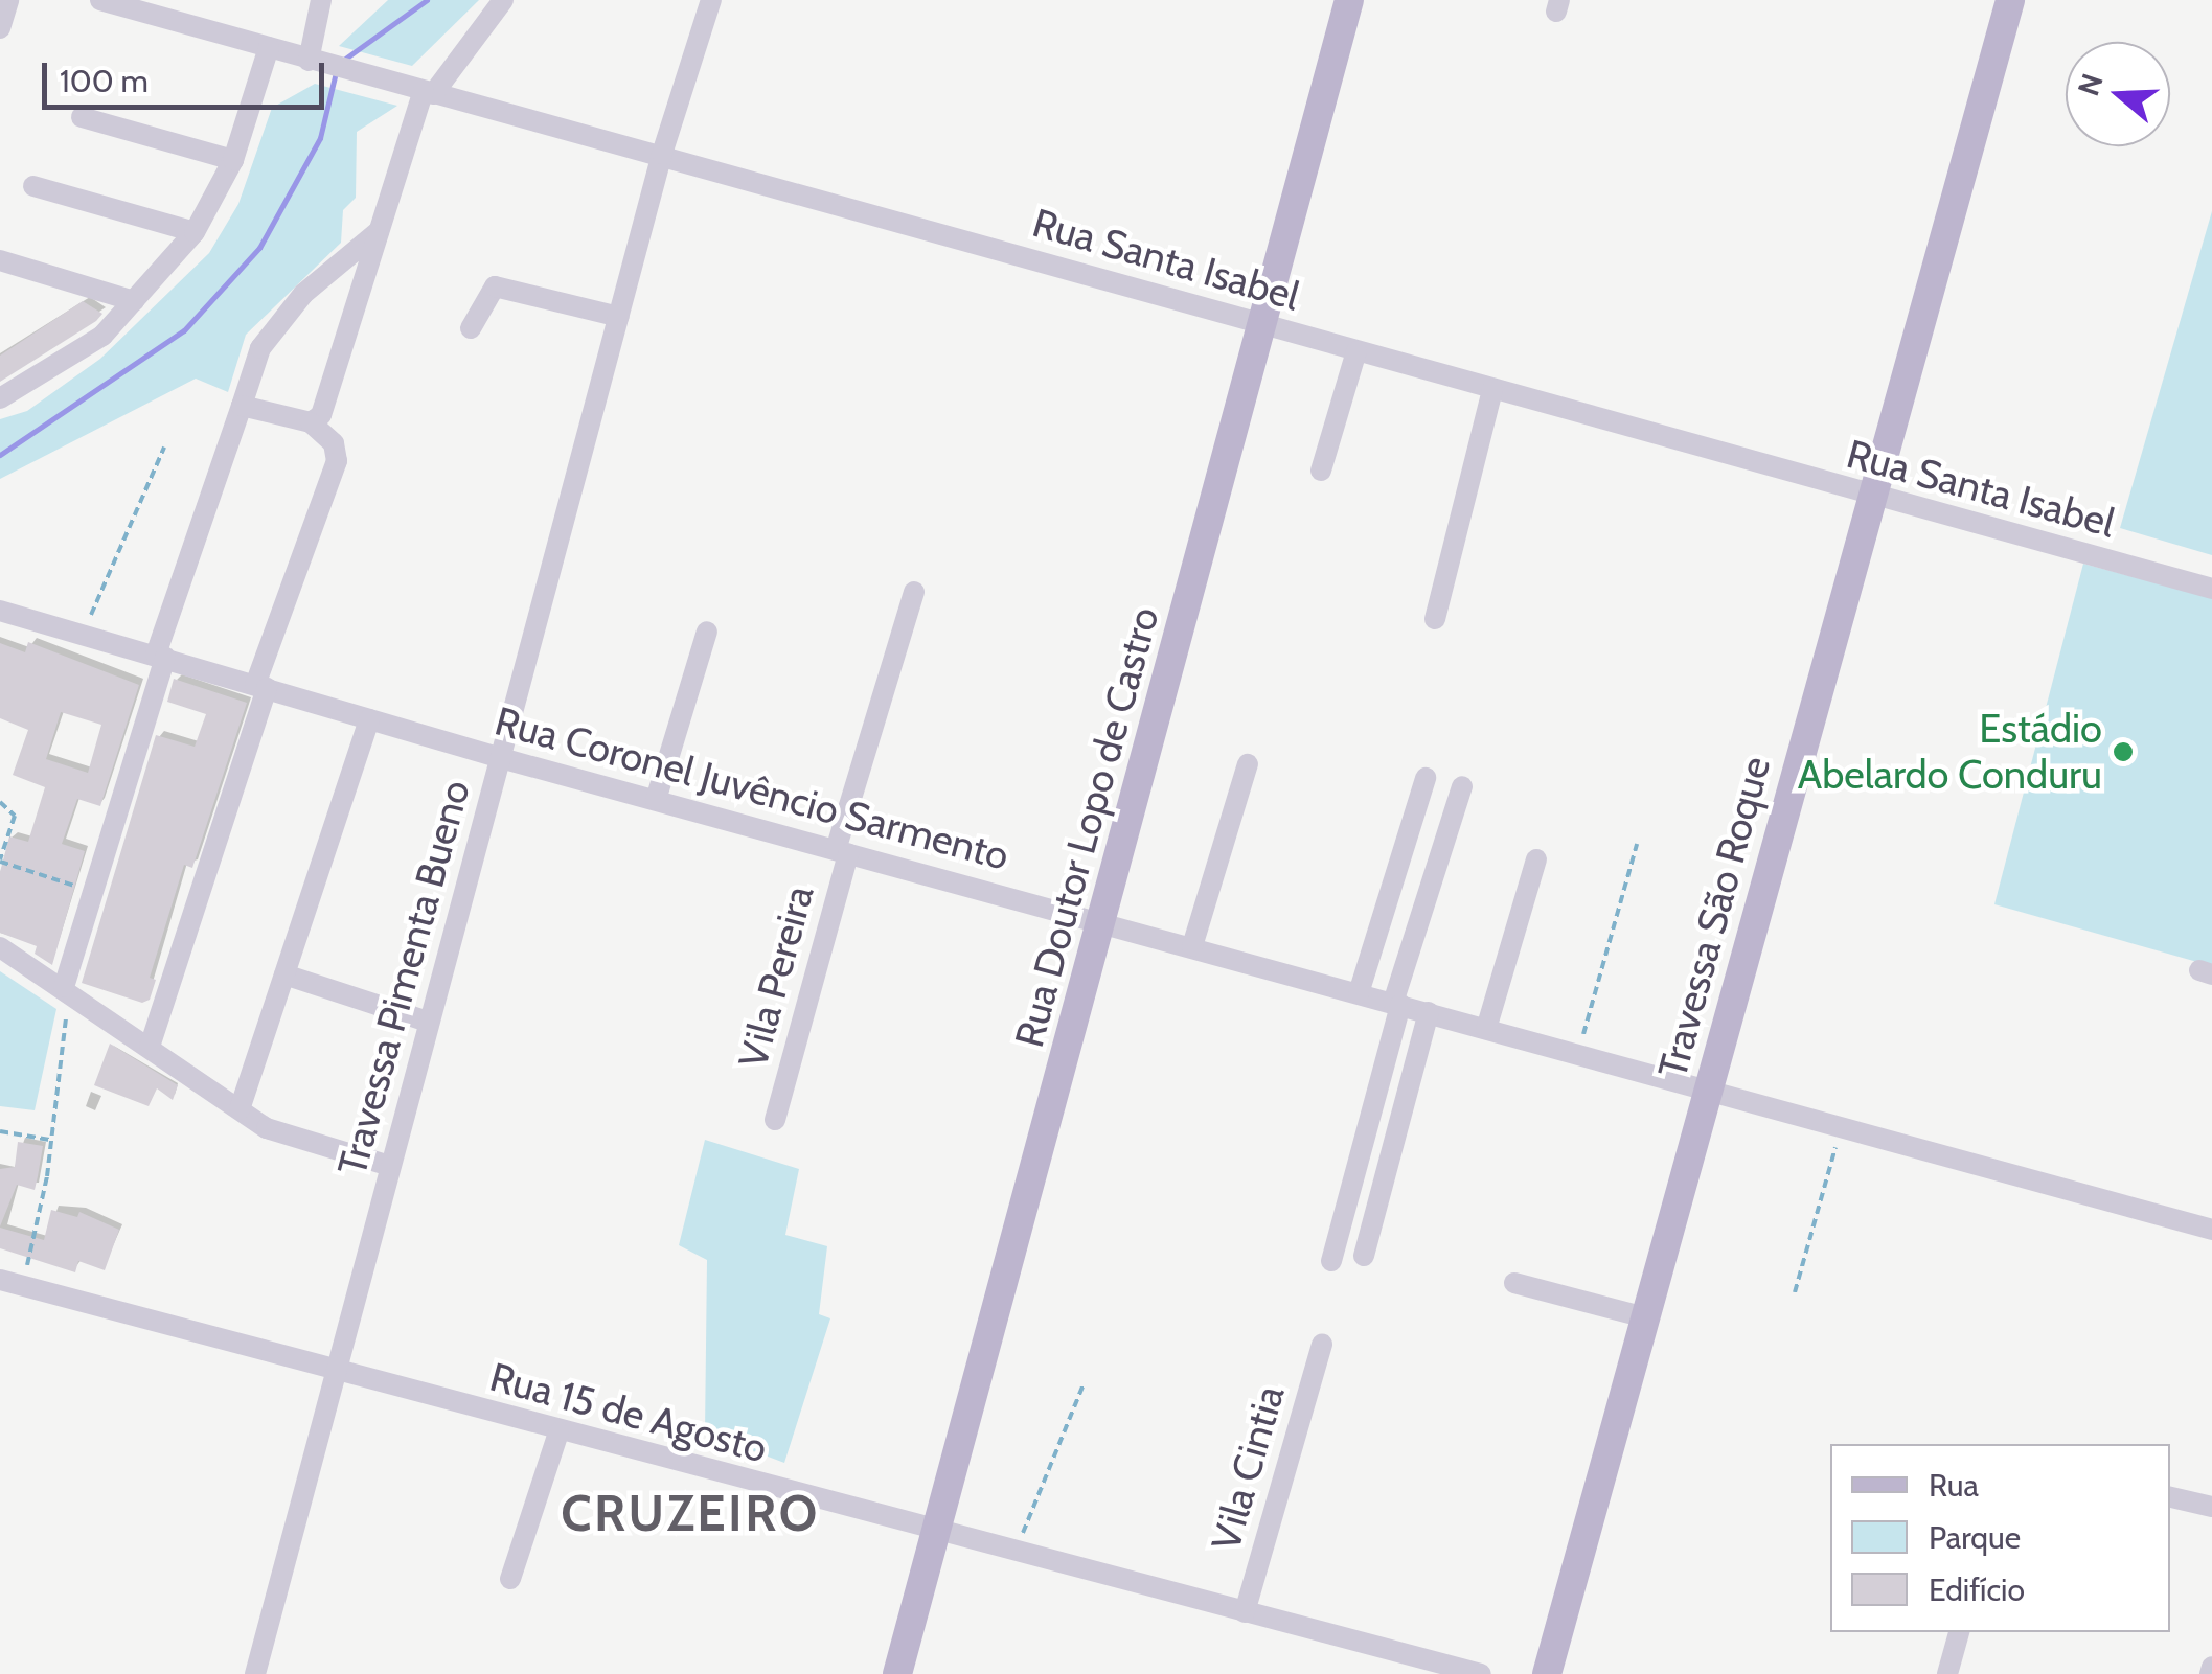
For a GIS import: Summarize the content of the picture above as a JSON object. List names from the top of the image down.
{
  "streets": {
    "main road": ["Rua Doutor Lopo de Castro", "Travessa São Roque"],
    "street": [
      "Rua Santa Isabel",
      "Rua Coronel Juvêncio Sarmento",
      "Vila Pereira",
      "Travessa Pimenta Bueno",
      "Rua 15 de Agosto",
      "Vila Cintia"
    ]
  },
  "crossings": [
    ["Rua Santa Isabel", "Rua Doutor Lopo de Castro"],
    ["Rua Santa Isabel", "Travessa São Roque"],
    ["Rua Santa Isabel", "Travessa Pimenta Bueno"],
    ["Rua Coronel Juvêncio Sarmento", "Rua Doutor Lopo de Castro"],
    ["Rua Coronel Juvêncio Sarmento", "Travessa São Roque"],
    ["Rua Coronel Juvêncio Sarmento", "Vila Pereira"],
    ["Rua Coronel Juvêncio Sarmento", "Travessa Pimenta Bueno"],
    ["Rua Doutor Lopo de Castro", "Rua 15 de Agosto"],
    ["Travessa Pimenta Bueno", "Rua 15 de Agosto"],
    ["Rua 15 de Agosto", "Vila Cintia"]
  ],
  "districts": ["CRUZEIRO"],
  "places": ["Estádio Abelardo Conduru"],
  "legend": ["Rua", "Parque", "Edifício"],
  "scale_bar": "100 m",
  "north": "left"
}
